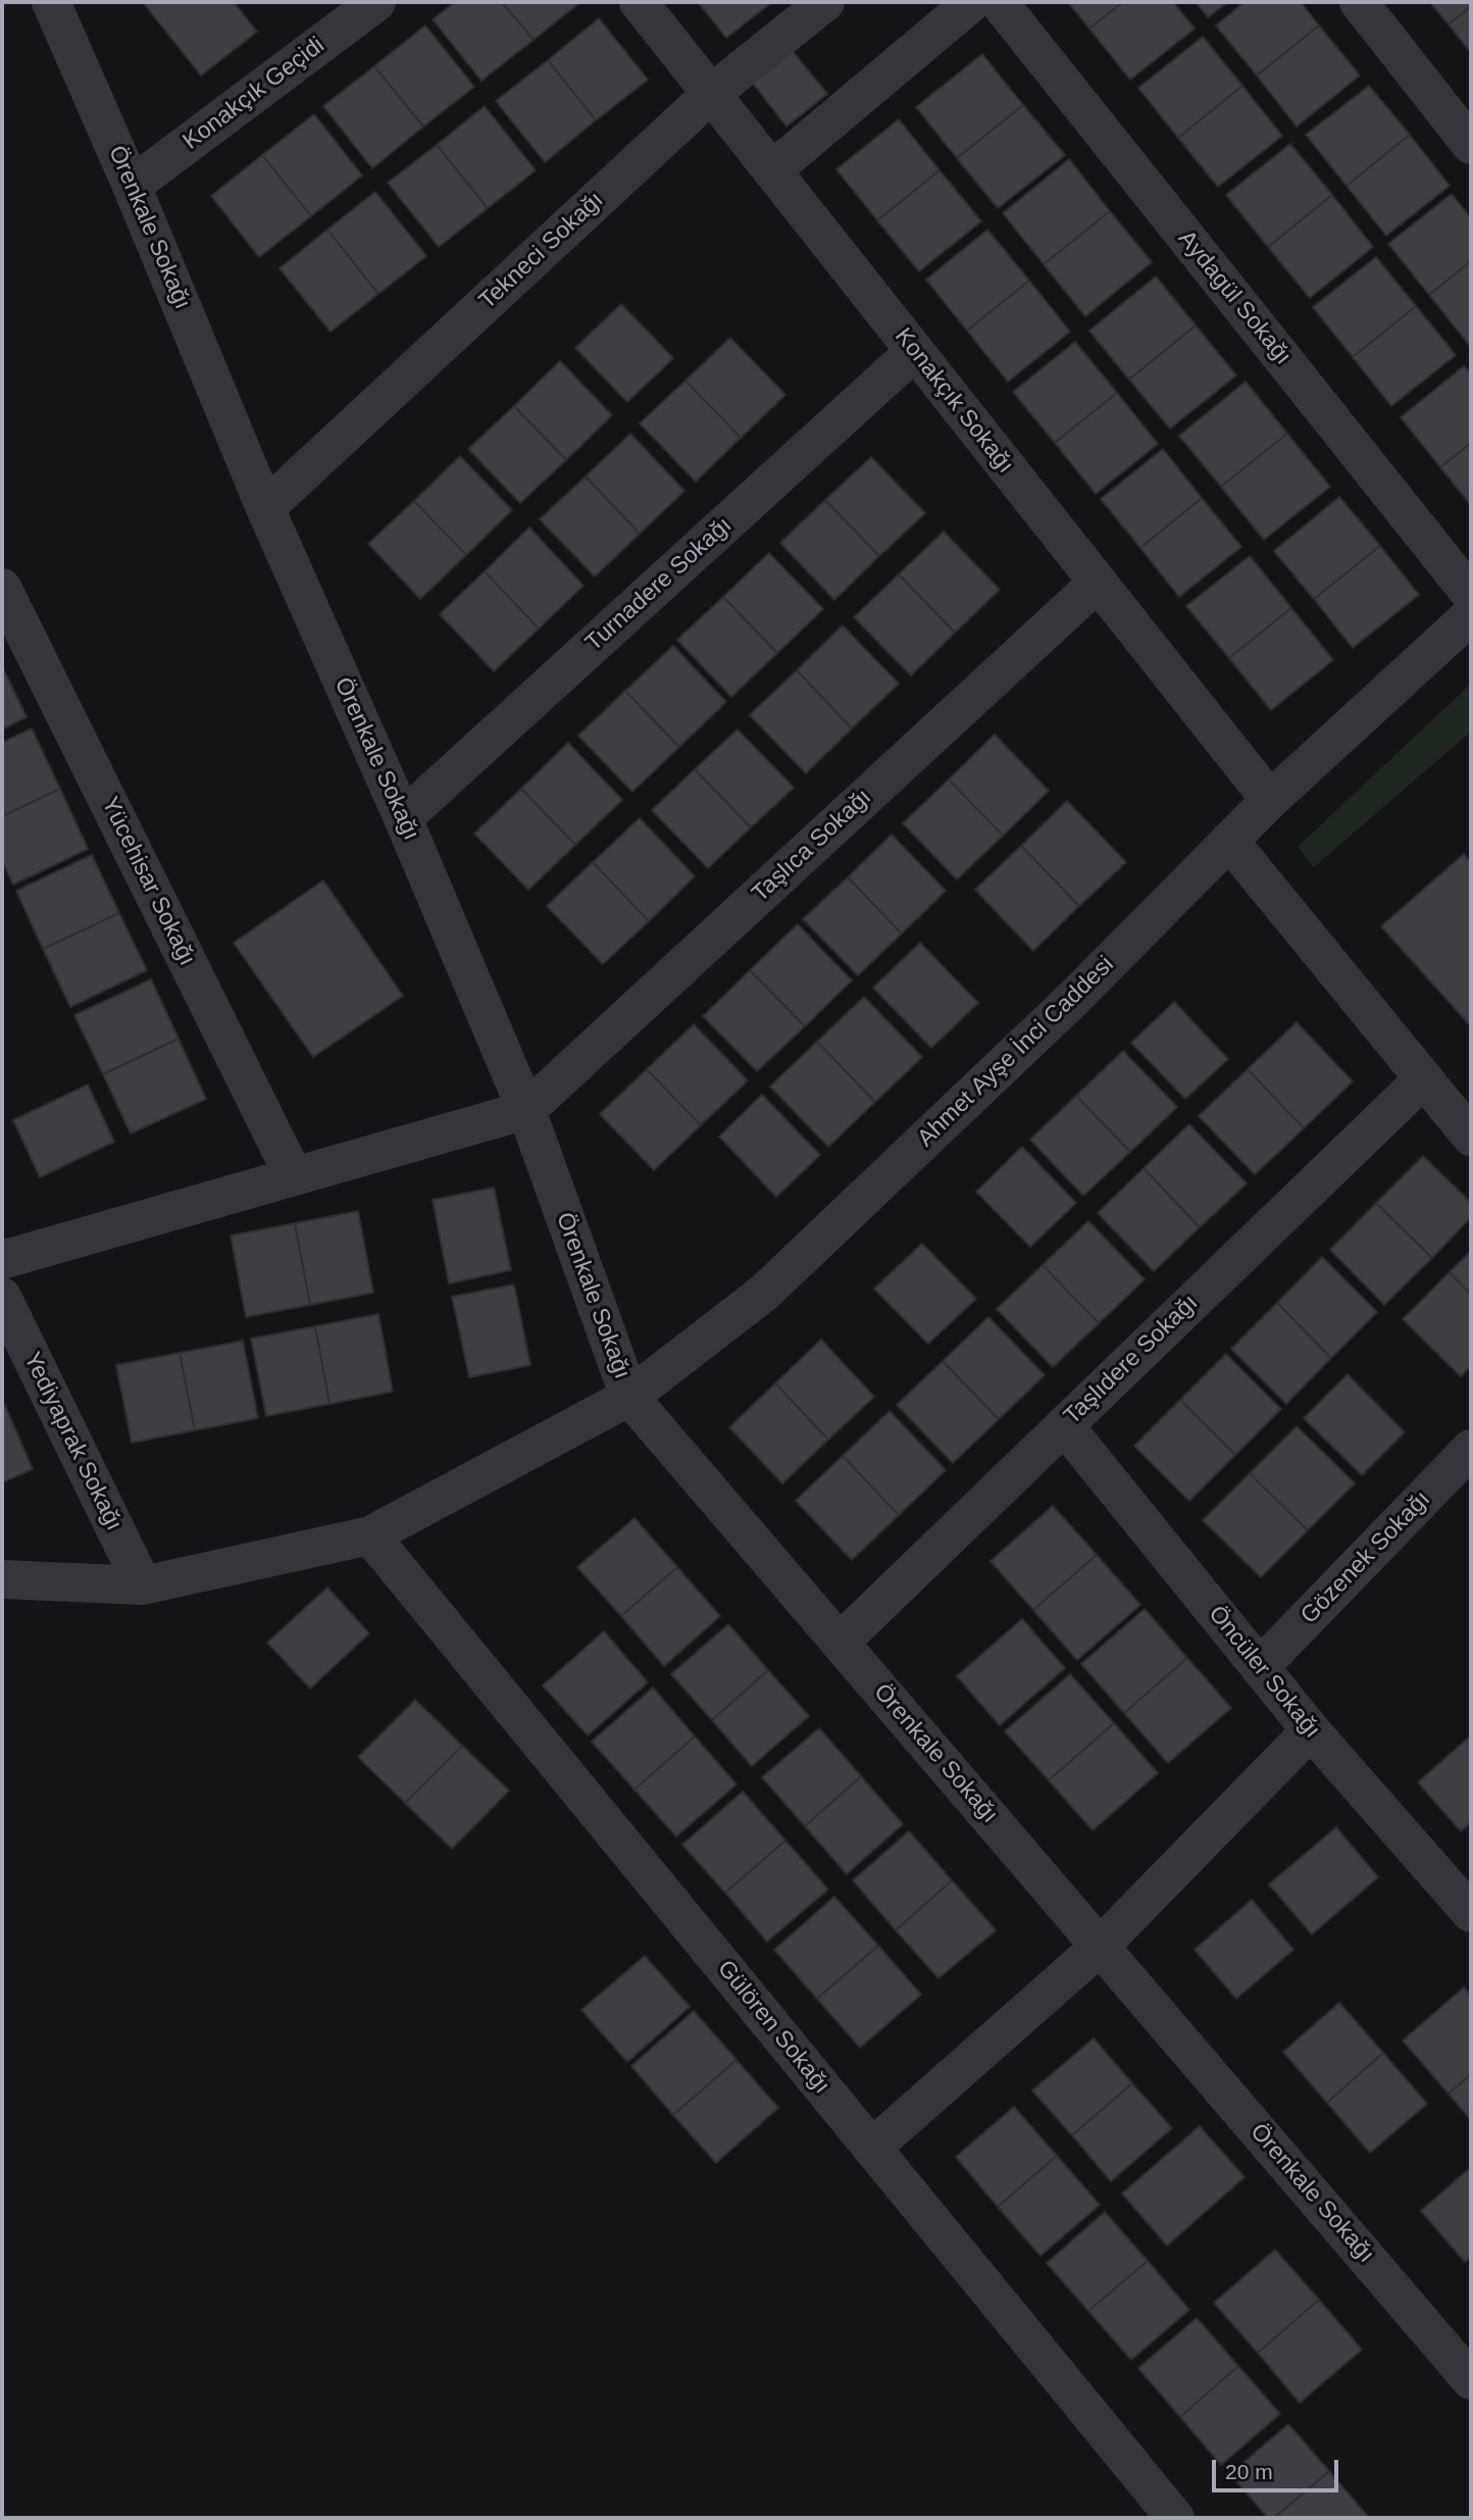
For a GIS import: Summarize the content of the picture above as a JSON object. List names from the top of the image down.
{
  "streets": {
    "street": [
      "Konakçık Geçidi",
      "Örenkale Sokağı",
      "Tekneci Sokağı",
      "Aydagül Sokağı",
      "Konakçık Sokağı",
      "Turnadere Sokağı",
      "Taşlıca Sokağı",
      "Yücehisar Sokağı",
      "Ahmet Ayşe İnci Caddesi",
      "Taşlıdere Sokağı",
      "Yediyaprak Sokağı",
      "Gözenek Sokağı",
      "Öncüler Sokağı",
      "Gülören Sokağı"
    ]
  },
  "crossings": [
    ["Konakçık Geçidi", "Örenkale Sokağı"],
    ["Örenkale Sokağı", "Tekneci Sokağı"],
    ["Örenkale Sokağı", "Turnadere Sokağı"],
    ["Örenkale Sokağı", "Taşlıca Sokağı"],
    ["Örenkale Sokağı", "Ahmet Ayşe İnci Caddesi"],
    ["Örenkale Sokağı", "Taşlıdere Sokağı"],
    ["Tekneci Sokağı", "Konakçık Sokağı"],
    ["Konakçık Sokağı", "Turnadere Sokağı"],
    ["Konakçık Sokağı", "Taşlıca Sokağı"],
    ["Konakçık Sokağı", "Ahmet Ayşe İnci Caddesi"],
    ["Ahmet Ayşe İnci Caddesi", "Yediyaprak Sokağı"],
    ["Ahmet Ayşe İnci Caddesi", "Gülören Sokağı"],
    ["Taşlıdere Sokağı", "Öncüler Sokağı"],
    ["Gözenek Sokağı", "Öncüler Sokağı"]
  ],
  "scale_bar": "20 m"
}
